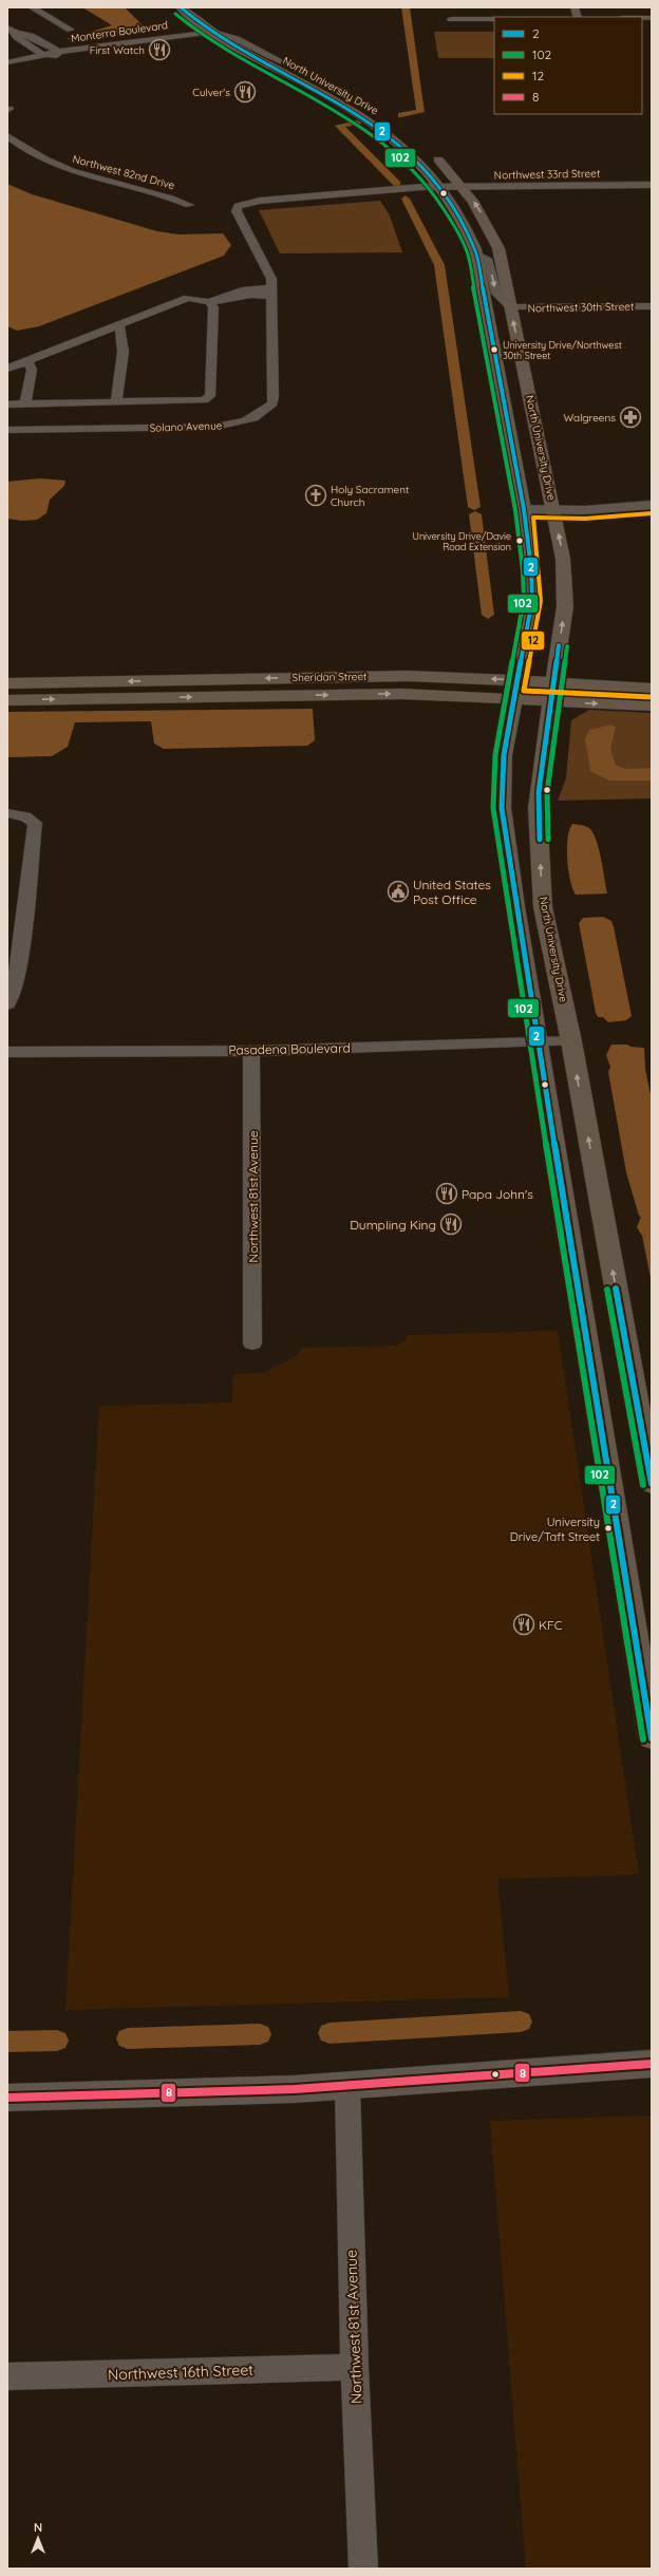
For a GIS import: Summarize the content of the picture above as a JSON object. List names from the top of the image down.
{
  "streets": {
    "main road": ["North University Drive", "Sheridan Street"],
    "street": [
      "Monterra Boulevard",
      "Northwest 82nd Drive",
      "Northwest 33rd Street",
      "Northwest 30th Street",
      "Solano Avenue",
      "Pasadena Boulevard",
      "Northwest 81st Avenue",
      "Northwest 16th Street"
    ]
  },
  "crossings": [
    ["Monterra Boulevard", "North University Drive"],
    ["North University Drive", "Northwest 33rd Street"],
    ["North University Drive", "Northwest 30th Street"],
    ["North University Drive", "Solano Avenue"],
    ["North University Drive", "Sheridan Street"],
    ["North University Drive", "Pasadena Boulevard"],
    ["Northwest 33rd Street", "Solano Avenue"],
    ["Pasadena Boulevard", "Northwest 81st Avenue"],
    ["Northwest 81st Avenue", "Northwest 16th Street"]
  ],
  "places": {
    "restaurant": [
      "First Watch",
      "Culver's",
      "Papa John's",
      "Dumpling King",
      "KFC"
    ],
    "other": ["University Drive/Northwest 30th Street", "University Drive/Davie Road Extension", "University Drive/Taft Street"],
    "pharmacy": ["Walgreens"],
    "church": ["Holy Sacrament Church"],
    "public building": ["United States Post Office"]
  },
  "lines": [
    "transit line 2",
    "transit line 102",
    "transit line 12",
    "transit line 8"
  ],
  "legend": [
    "2",
    "102",
    "12",
    "8"
  ],
  "north": "top"
}
